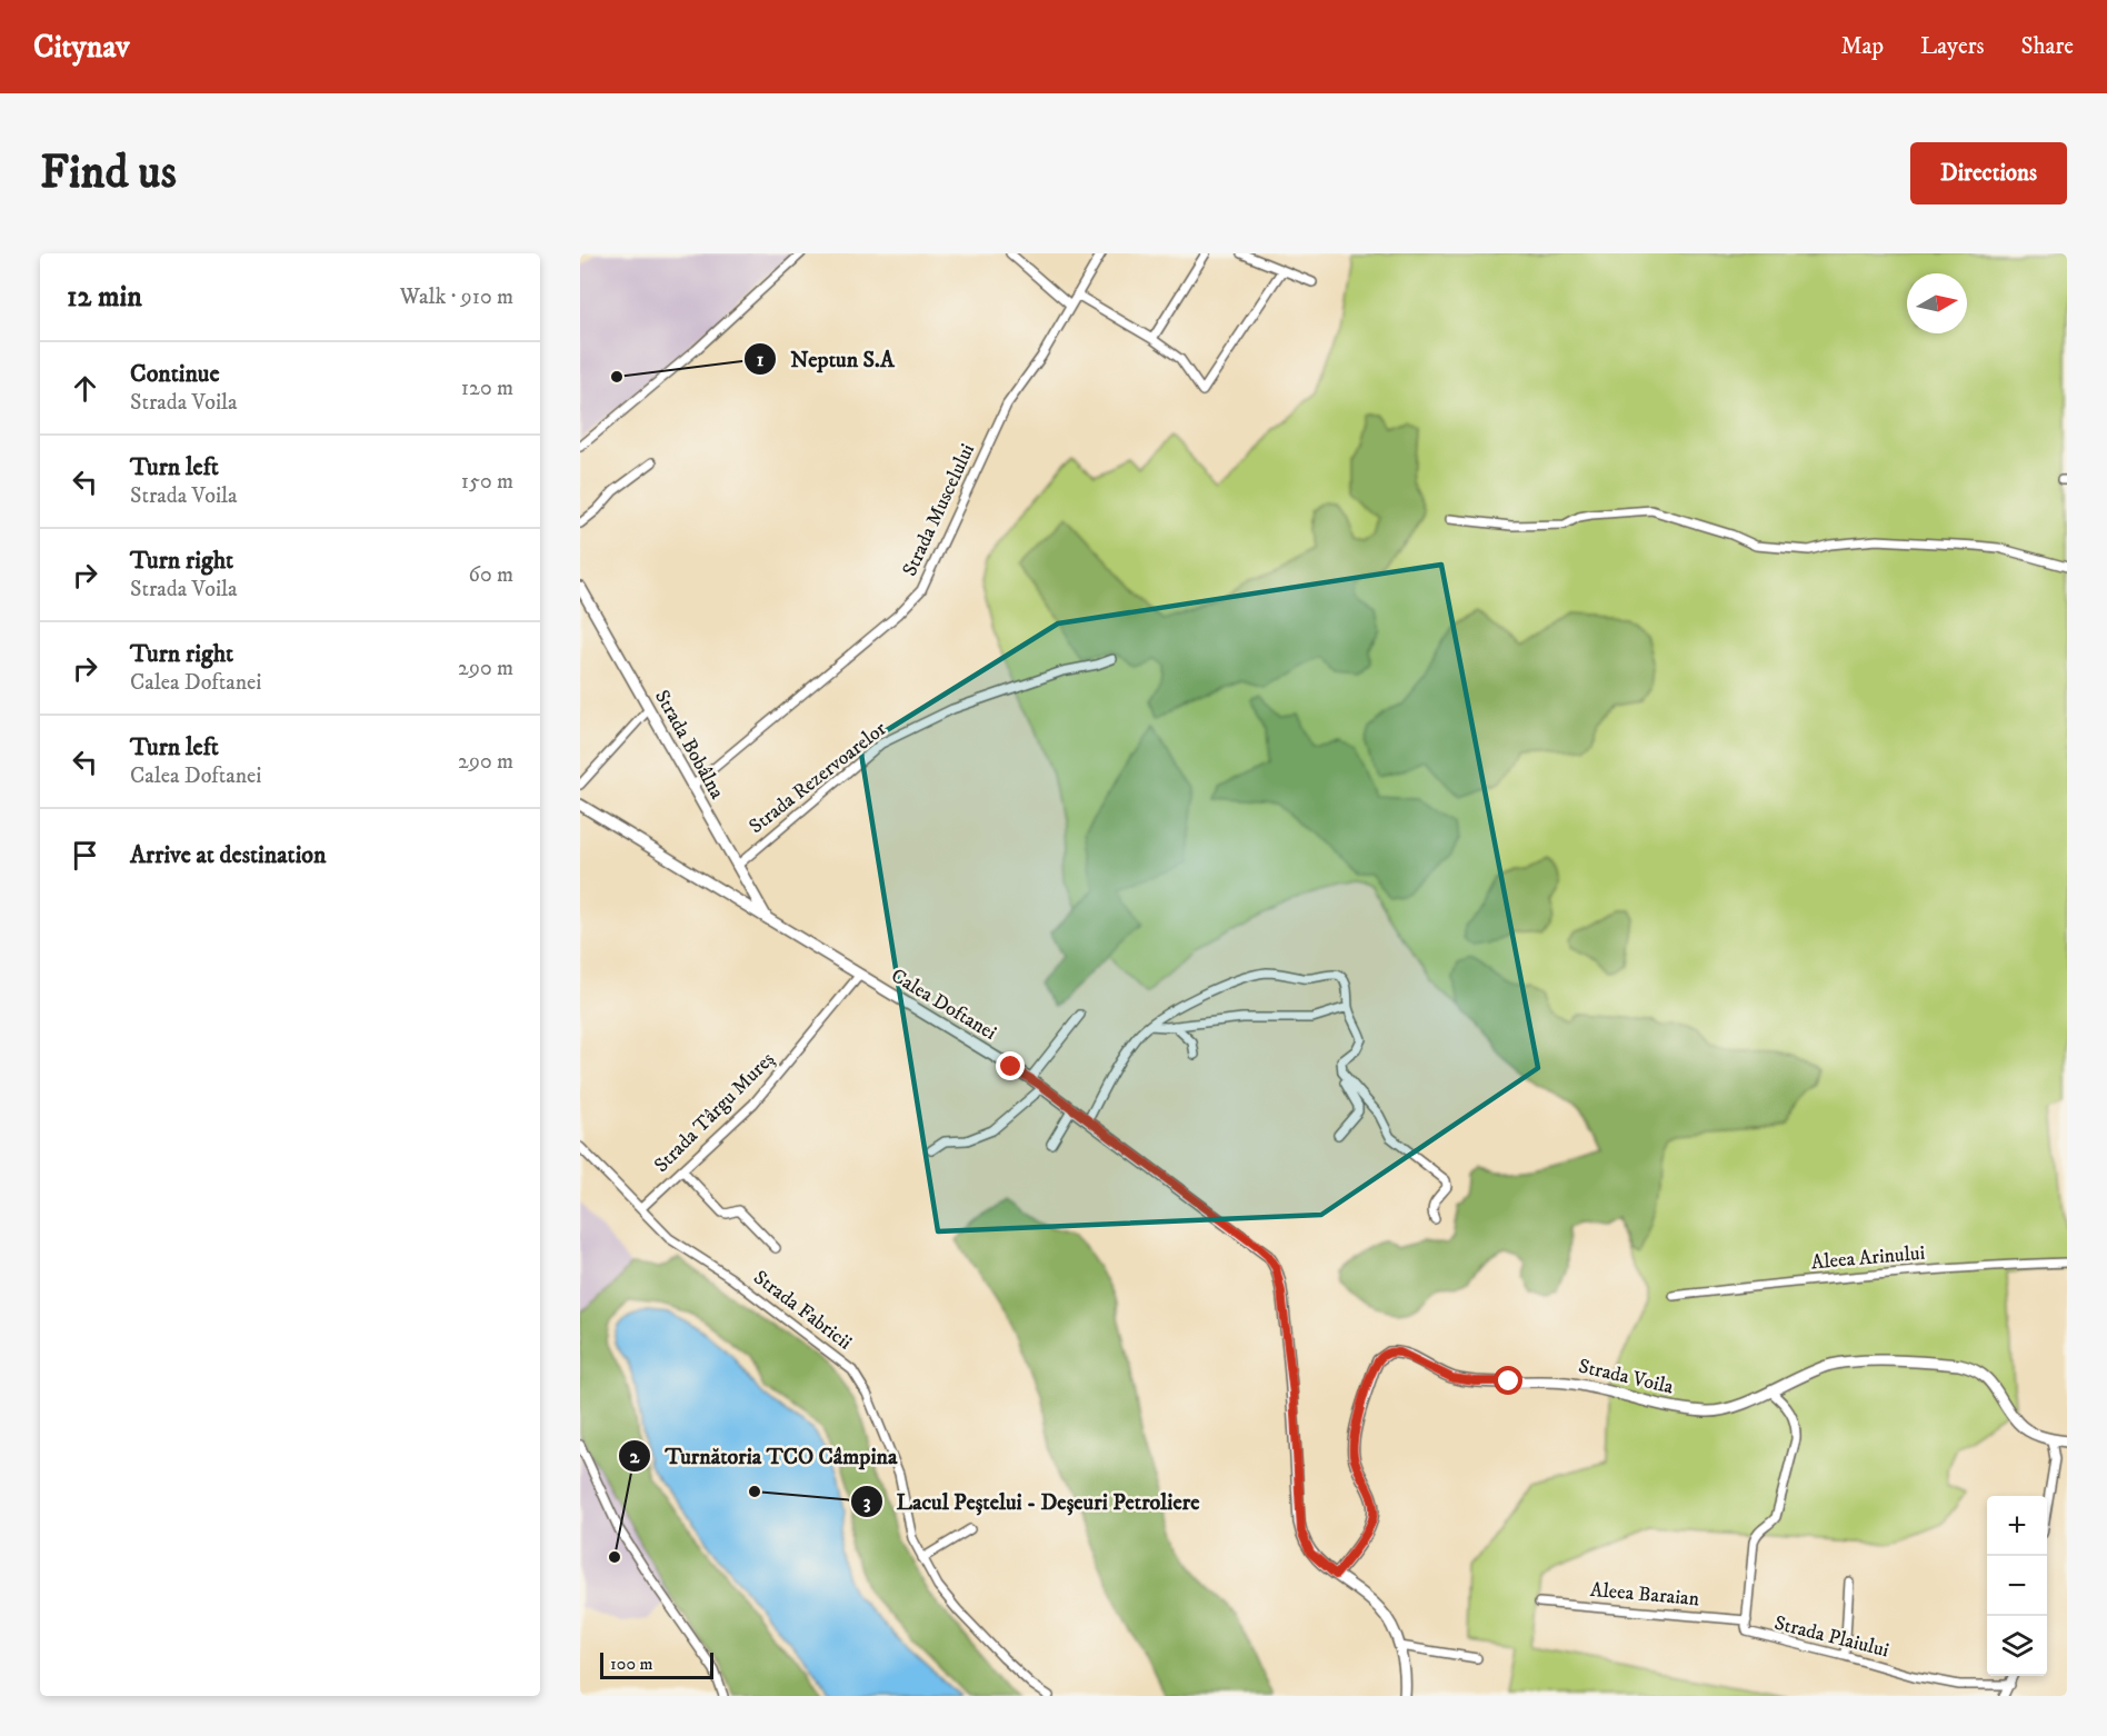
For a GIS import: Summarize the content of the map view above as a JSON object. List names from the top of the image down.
{
  "streets": {
    "main road": ["Strada Bobâlna", "Calea Doftanei", "Strada Voila"],
    "street": [
      "Strada Muscelului",
      "Strada Rezervoarelor",
      "Strada Târgu Mureș",
      "Aleea Arinului",
      "Strada Fabricii",
      "Aleea Baraian",
      "Strada Plaiului"
    ]
  },
  "crossings": [
    ["Strada Muscelului", "Strada Bobâlna"],
    ["Strada Bobâlna", "Strada Rezervoarelor"],
    ["Strada Bobâlna", "Calea Doftanei"],
    ["Calea Doftanei", "Strada Târgu Mureș"],
    ["Calea Doftanei", "Strada Voila"],
    ["Strada Târgu Mureș", "Strada Fabricii"],
    ["Strada Voila", "Strada Plaiului"],
    ["Aleea Baraian", "Strada Plaiului"]
  ],
  "places": ["Neptun S.A", "Lacul Peștelui - Deșeuri Petroliere", "Turnătoria TCO Câmpina"],
  "scale_bar": "100 m",
  "north": "right",
  "page": {
    "header": "Citynav",
    "nav": ["Map", "Layers", "Share"],
    "buttons": "Directions",
    "title": "Find us",
    "heading": ["12 min", "Walk · 910 m"],
    "list": [
      ["Continue", "Strada Voila", "120 m"],
      ["Turn left", "Strada Voila", "150 m"],
      ["Turn right", "Strada Voila", "60 m"],
      ["Turn right", "Calea Doftanei", "290 m"],
      ["Turn left", "Calea Doftanei", "290 m"],
      "Arrive at destination"
    ],
    "map_buttons": ["+", "−"],
    "scale": "100 m"
  }
}
